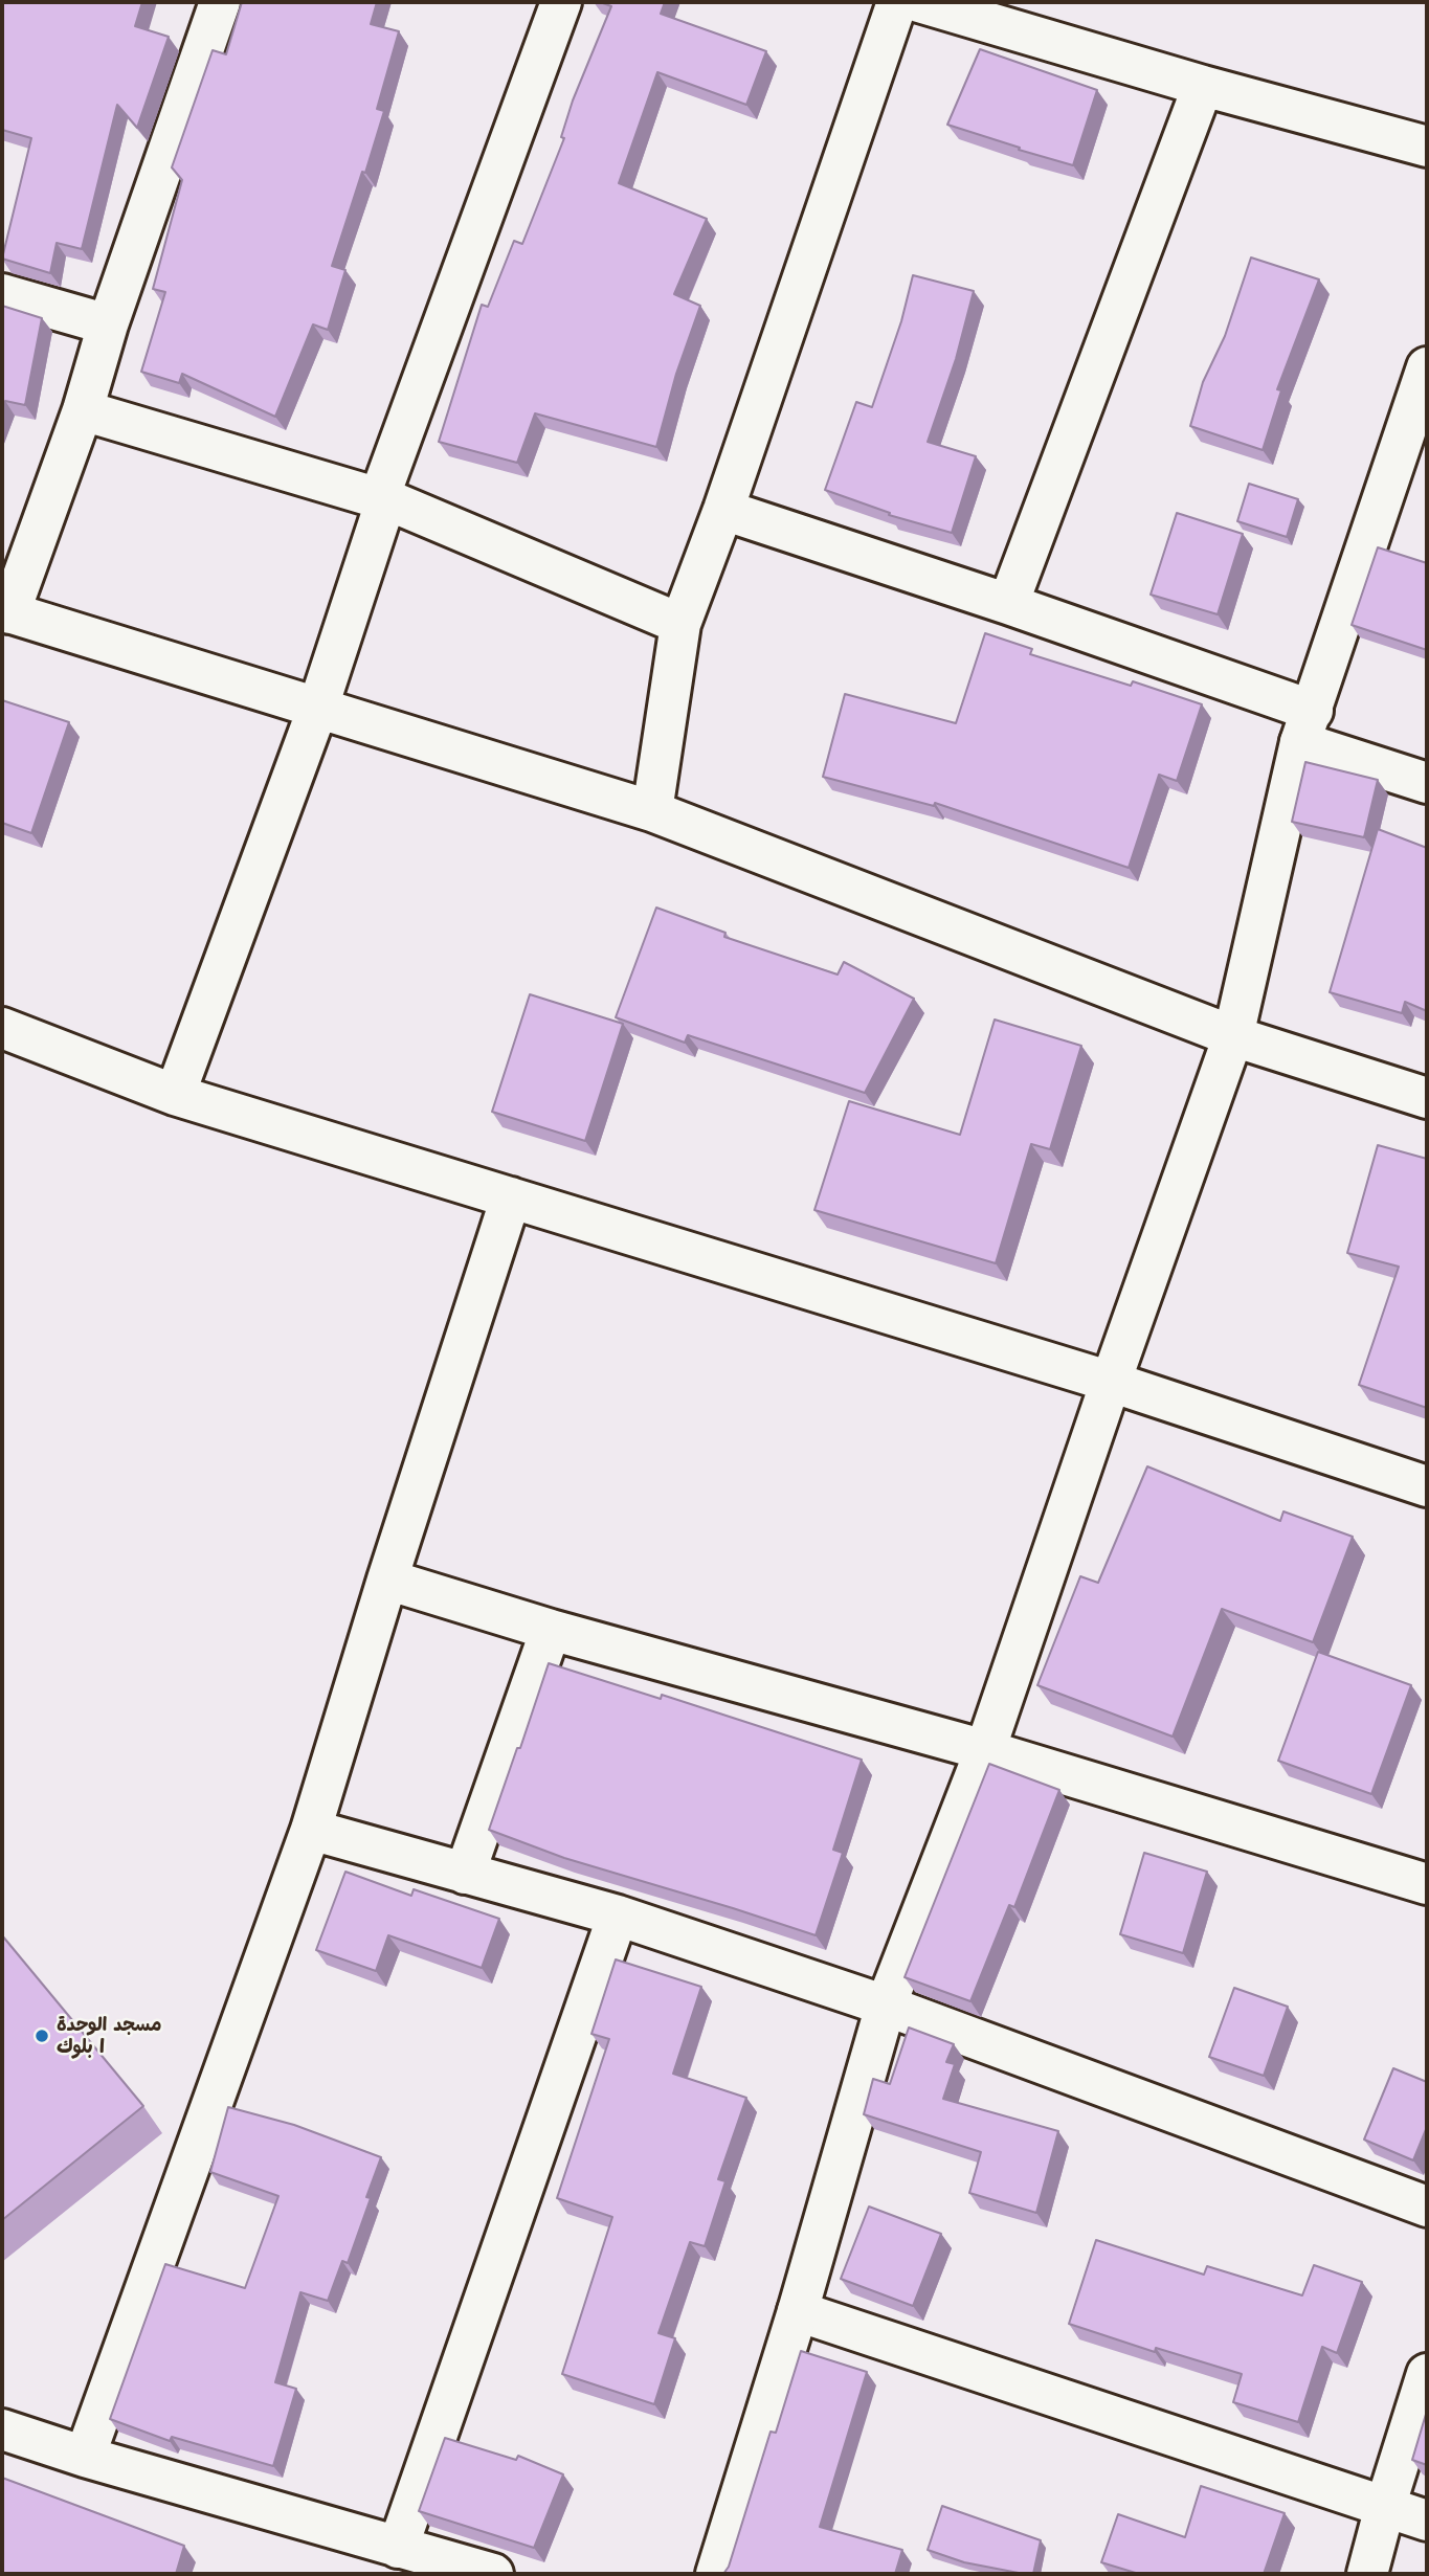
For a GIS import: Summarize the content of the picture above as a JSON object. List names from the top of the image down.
{
  "places": ["مسجد الوحدة بلوك I"]
}
